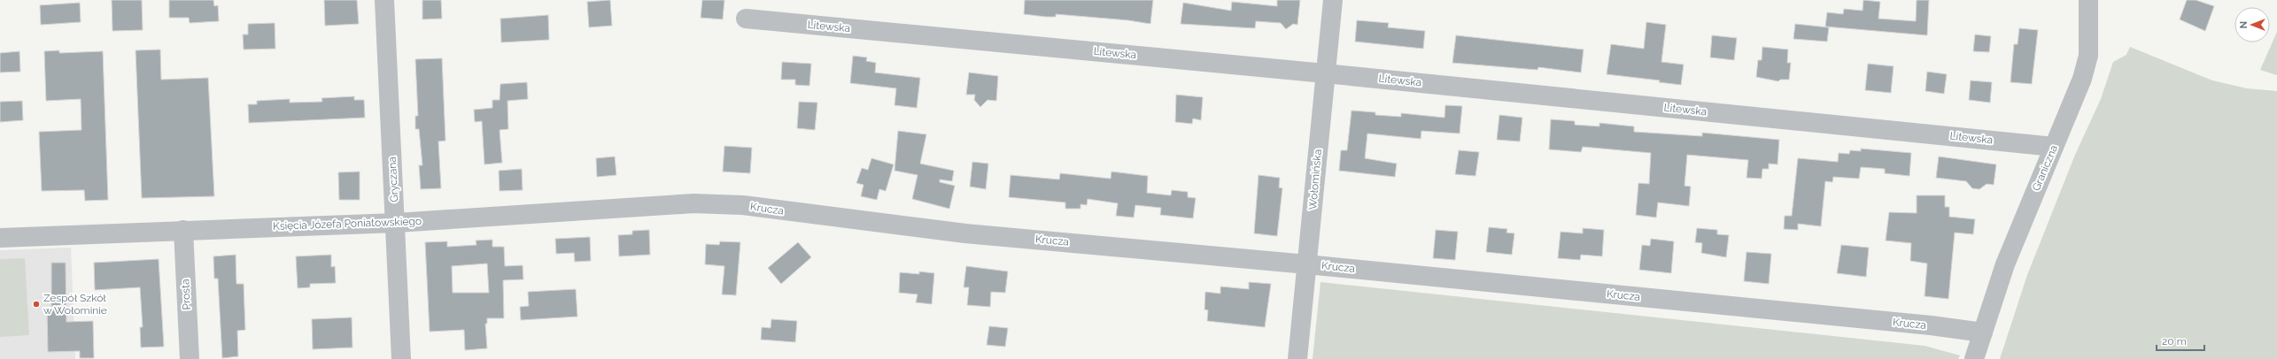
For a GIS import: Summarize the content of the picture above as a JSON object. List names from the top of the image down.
{
  "streets": {
    "street": [
      "Litewska",
      "Graniczna",
      "Gryczana",
      "Wołomińska",
      "Krucza",
      "Księcia Józefa Poniatowskiego",
      "Prosta"
    ]
  },
  "crossings": [
    ["Litewska", "Graniczna"],
    ["Litewska", "Wołomińska"],
    ["Graniczna", "Krucza"],
    ["Gryczana", "Księcia Józefa Poniatowskiego"],
    ["Wołomińska", "Krucza"],
    ["Krucza", "Księcia Józefa Poniatowskiego"],
    ["Księcia Józefa Poniatowskiego", "Prosta"]
  ],
  "places": ["Zespół Szkół w Wołominie"],
  "scale_bar": "20 m",
  "north": "left"
}
